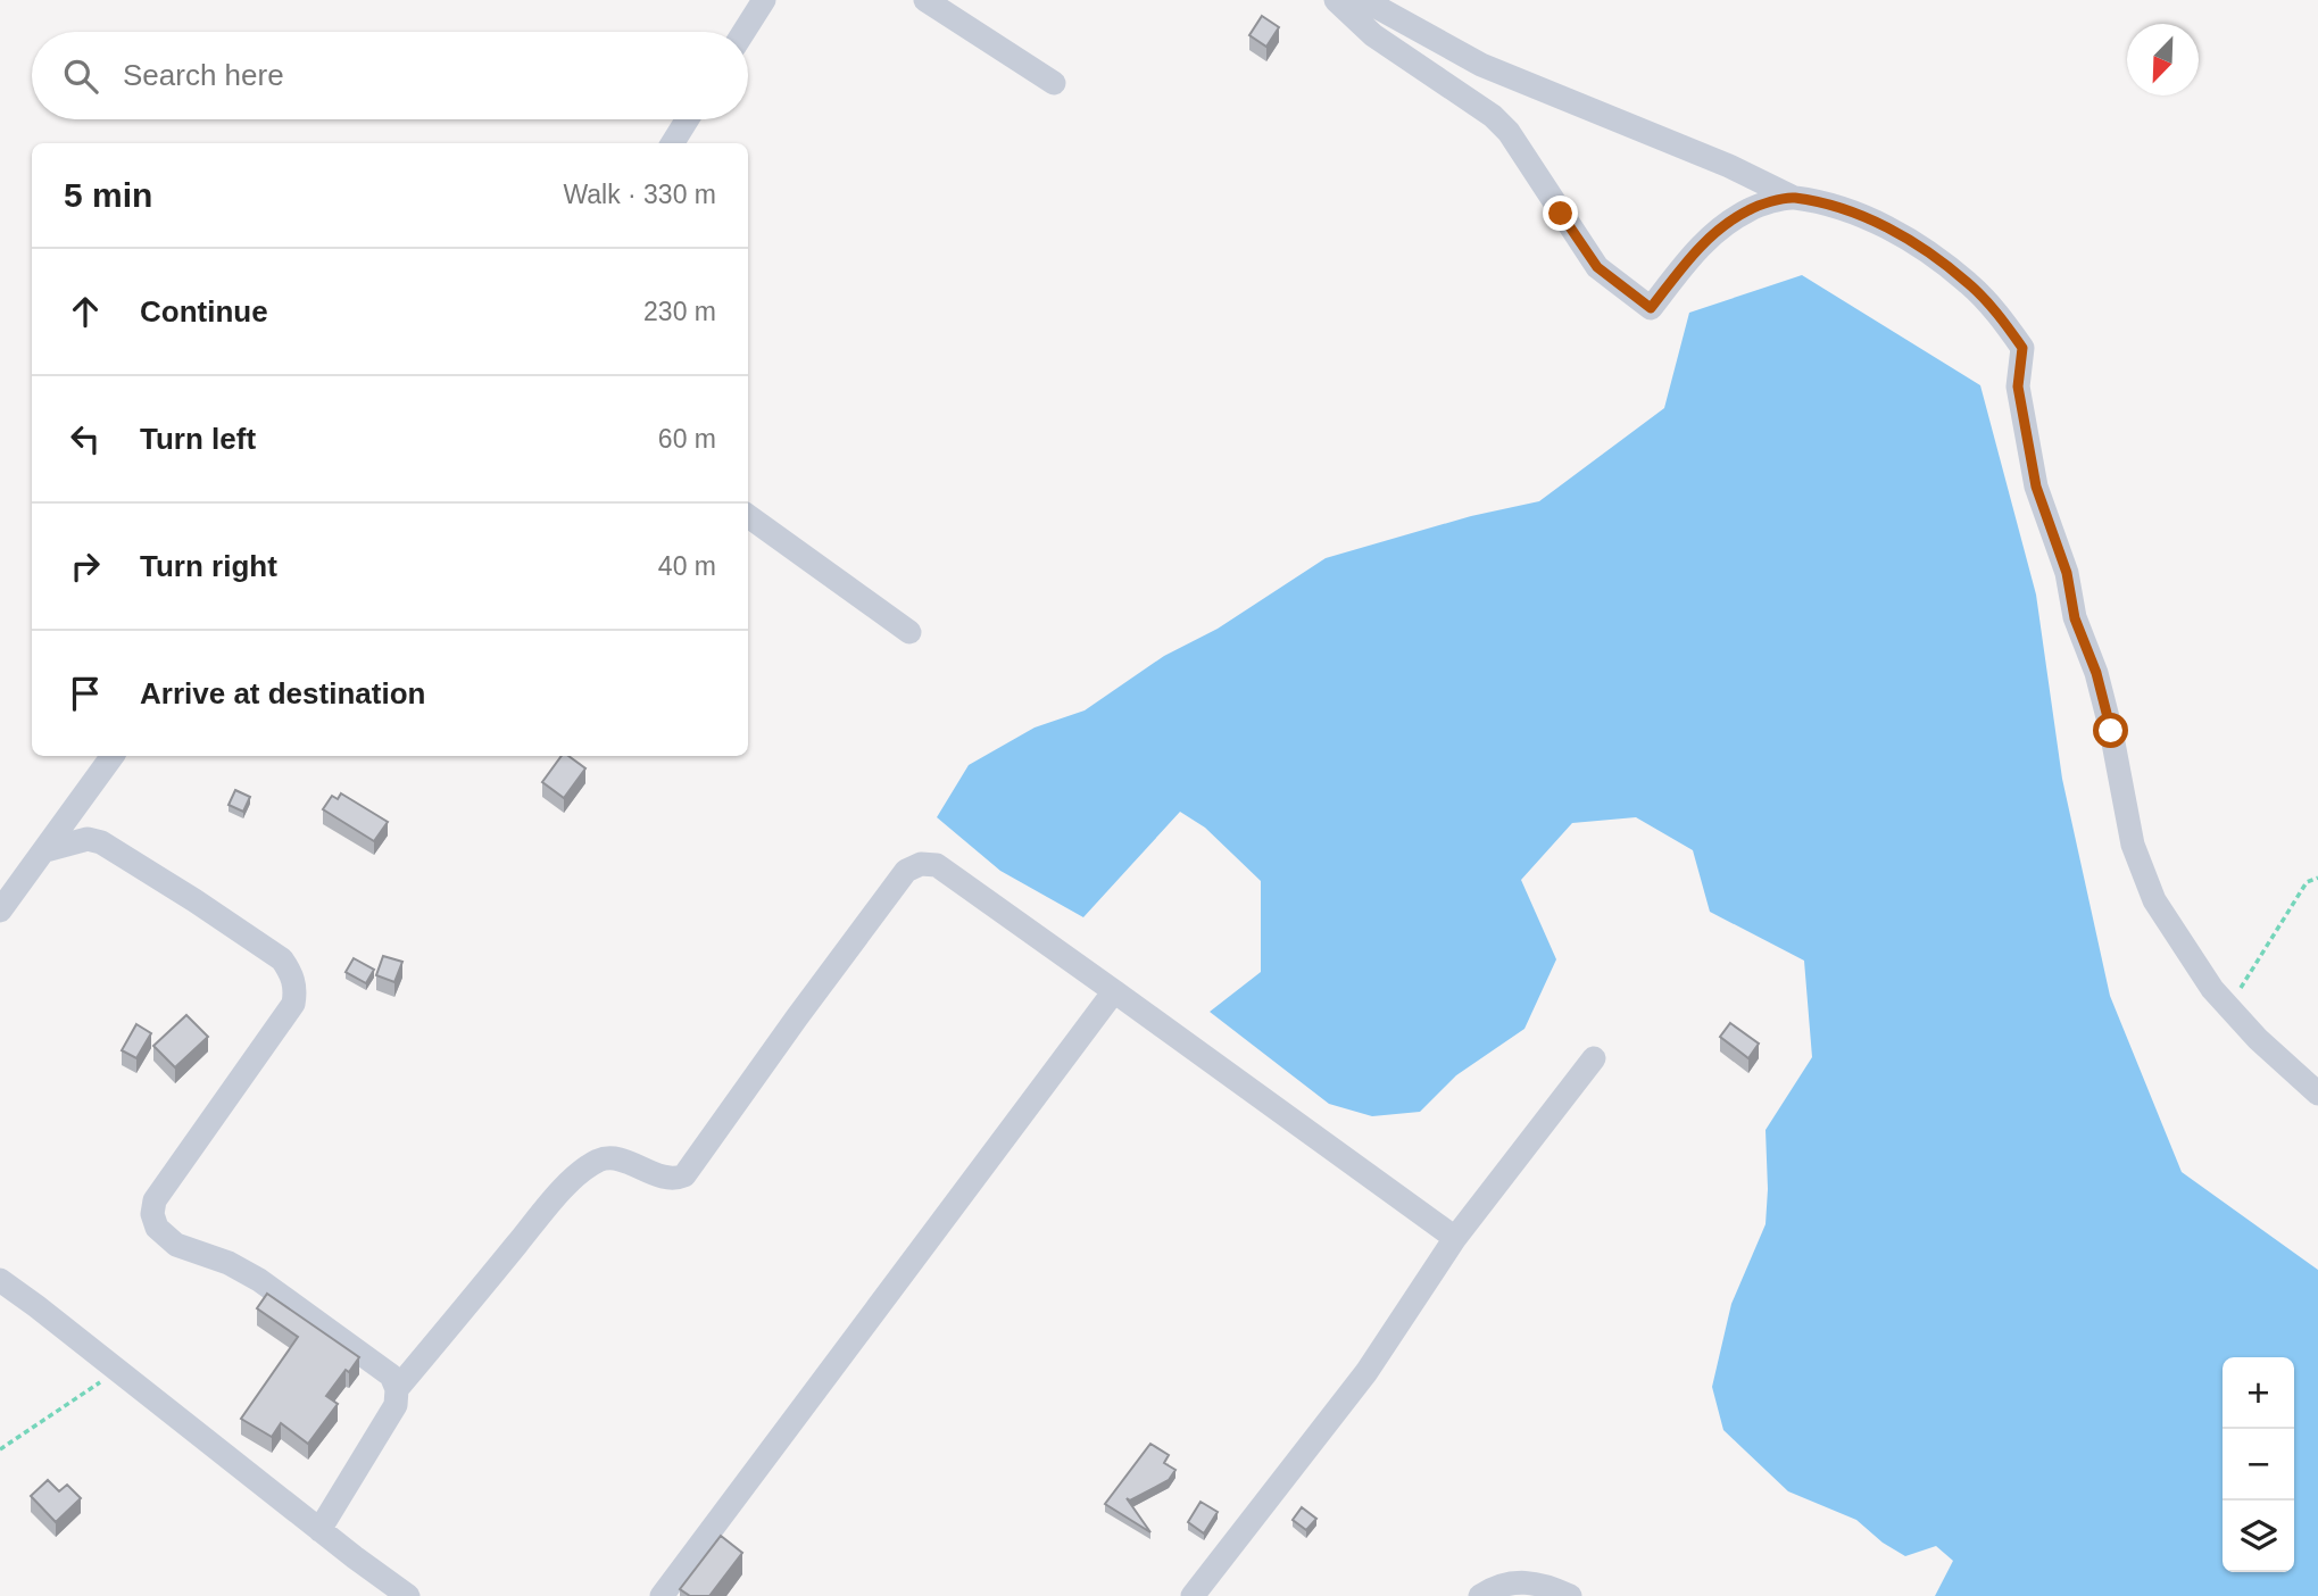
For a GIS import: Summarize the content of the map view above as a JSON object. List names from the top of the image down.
{
  "north": "bottom left",
  "page": {
    "search": "Search here",
    "heading": ["5 min", "Walk · 330 m"],
    "list": [
      ["Continue", "230 m"],
      ["Turn left", "60 m"],
      ["Turn right", "40 m"],
      "Arrive at destination"
    ],
    "map_buttons": ["+", "−"]
  }
}
